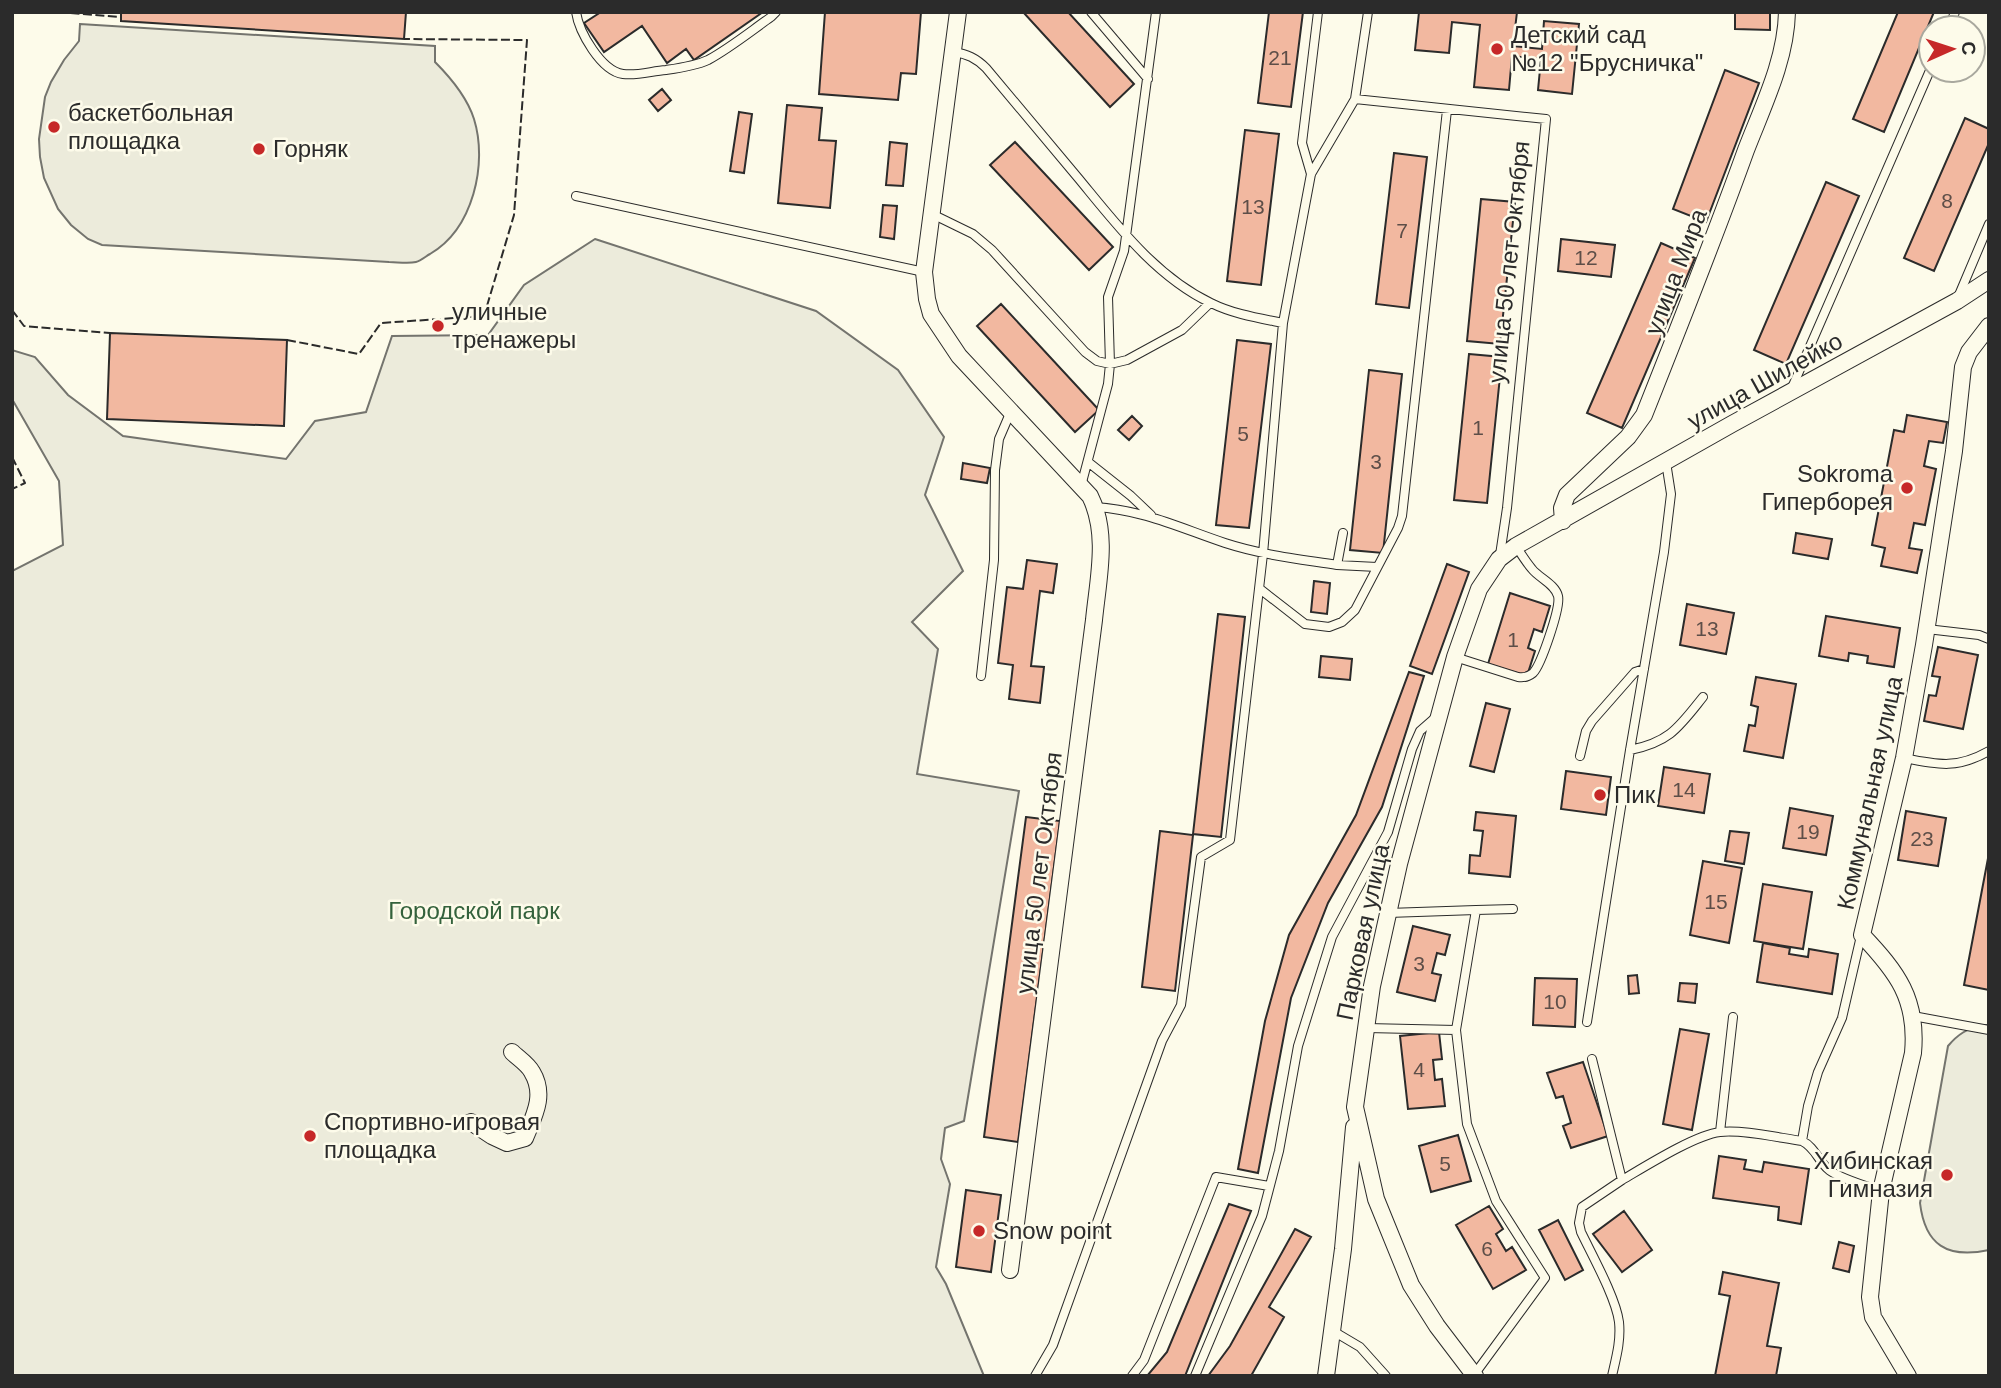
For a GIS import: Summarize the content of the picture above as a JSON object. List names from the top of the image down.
{
  "streets": {
    "street": [
      "улица 50 лет Октября",
      "улица Мира",
      "улица Шилейко",
      "Коммунальная улица",
      "Парковая улица"
    ]
  },
  "crossings": [
    ["улица 50 лет Октября", "Парковая улица"],
    ["улица Мира", "улица Шилейко"],
    ["улица Мира", "Парковая улица"],
    ["улица Шилейко", "Парковая улица"]
  ],
  "parks": ["Городской парк"],
  "places": [
    "Детский сад №12 \"Брусничка\"",
    "баскетбольная площадка",
    "Горняк",
    "уличные тренажеры",
    "Sokroma Гиперборея",
    "Пик",
    "Спортивно-игровая площадка",
    "Хибинская Гимназия",
    "Snow point"
  ],
  "house_numbers": [
    "21",
    "8",
    "13",
    "7",
    "12",
    "1",
    "5",
    "3",
    "13",
    "1",
    "14",
    "19",
    "23",
    "15",
    "3",
    "10",
    "4",
    "5",
    "6"
  ],
  "north": "right"
}
